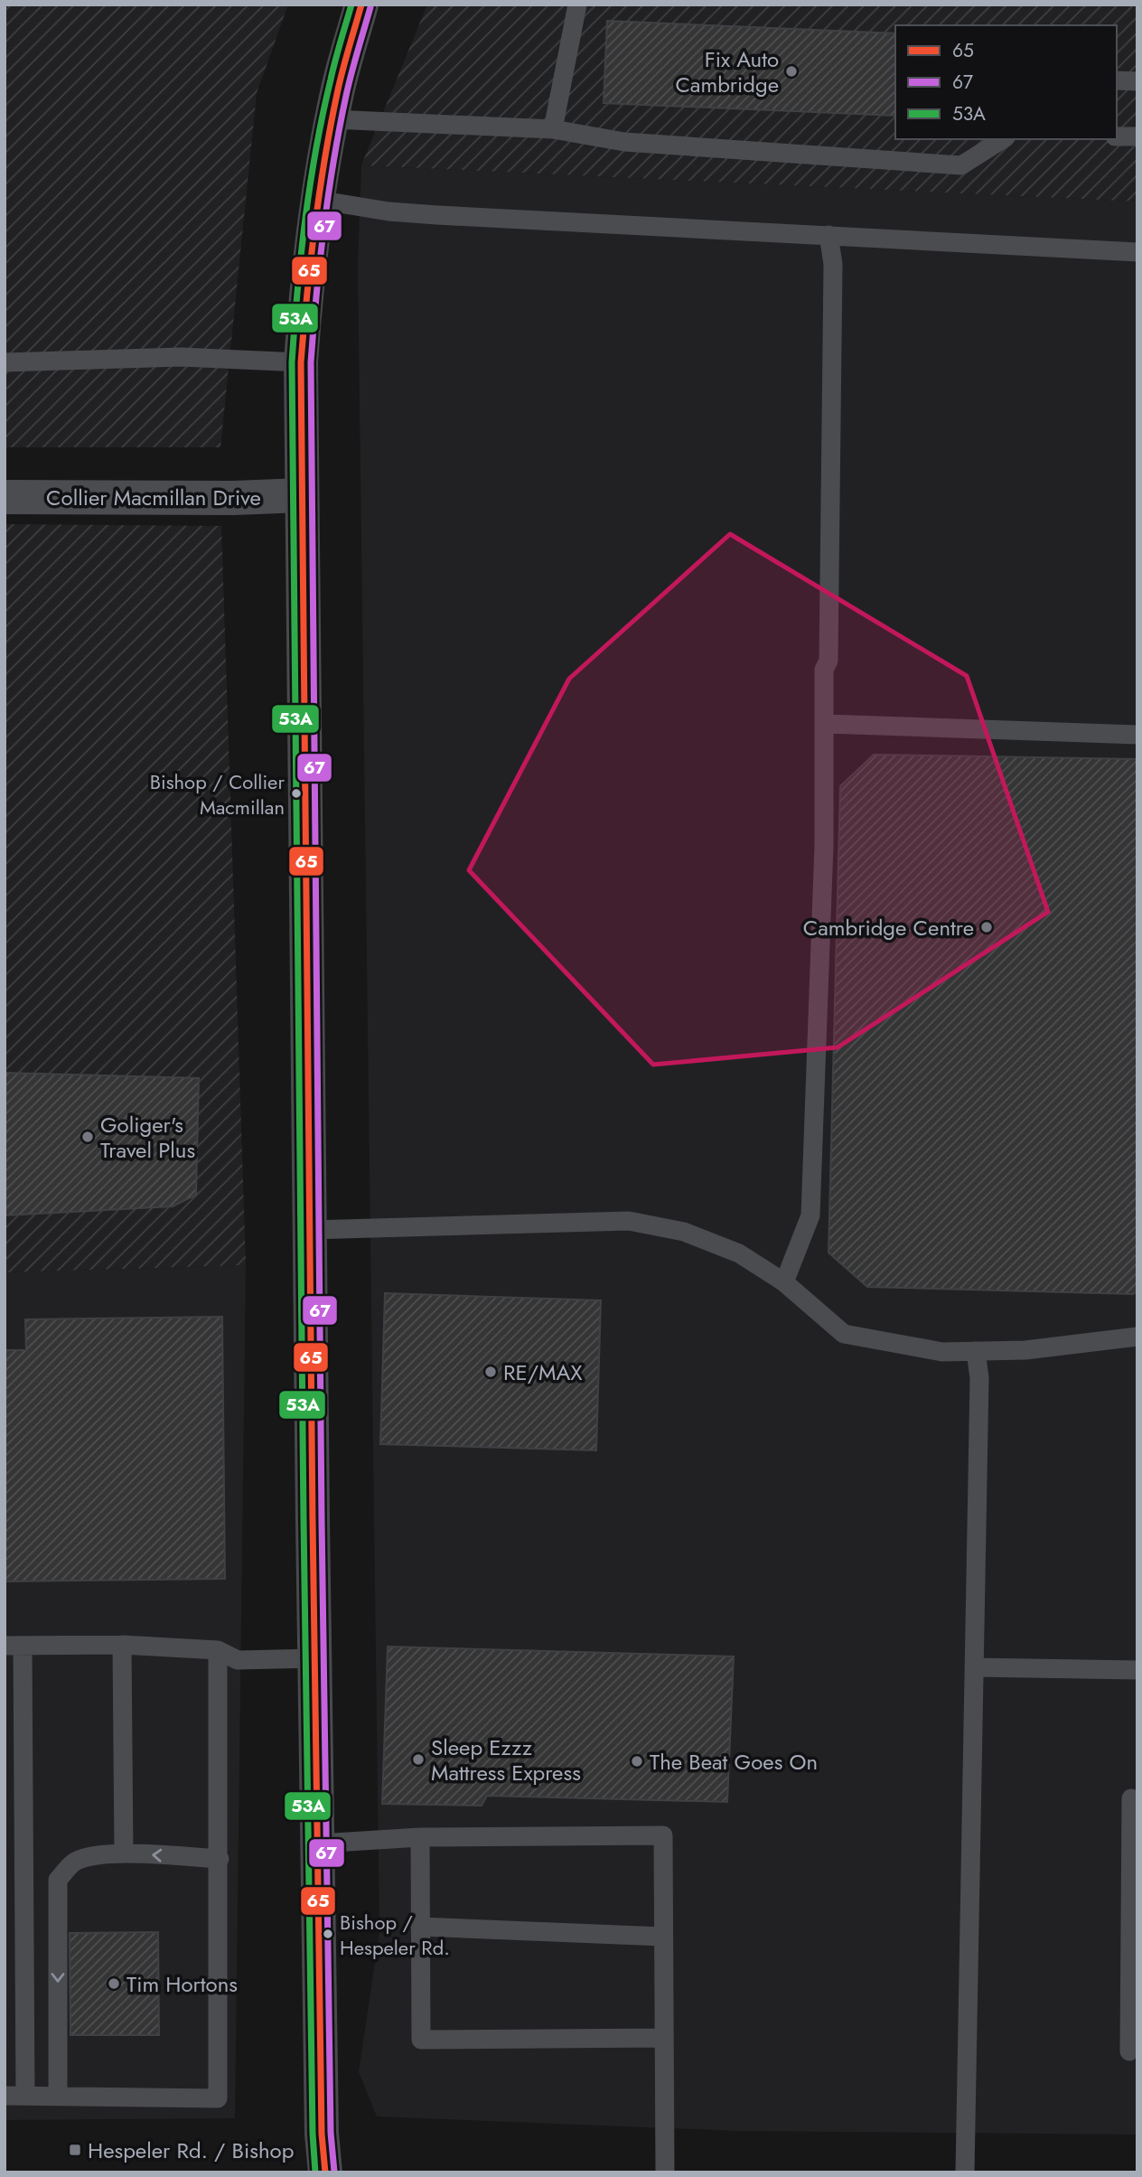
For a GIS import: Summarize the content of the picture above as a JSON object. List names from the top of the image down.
{
  "streets": {
    "street": ["Collier Macmillan Drive"]
  },
  "places": {
    "other": [
      "Fix Auto Cambridge",
      "Bishop / Collier Macmillan",
      "Cambridge Centre",
      "Goliger's Travel Plus",
      "RE/MAX",
      "Sleep Ezzz Mattress Express",
      "The Beat Goes On",
      "Bishop / Hespeler Rd.",
      "Tim Hortons"
    ],
    "transit": ["Hespeler Rd. / Bishop"]
  },
  "lines": ["transit line 65", "transit line 53A", "transit line 67"],
  "legend": ["65", "67", "53A"]
}
